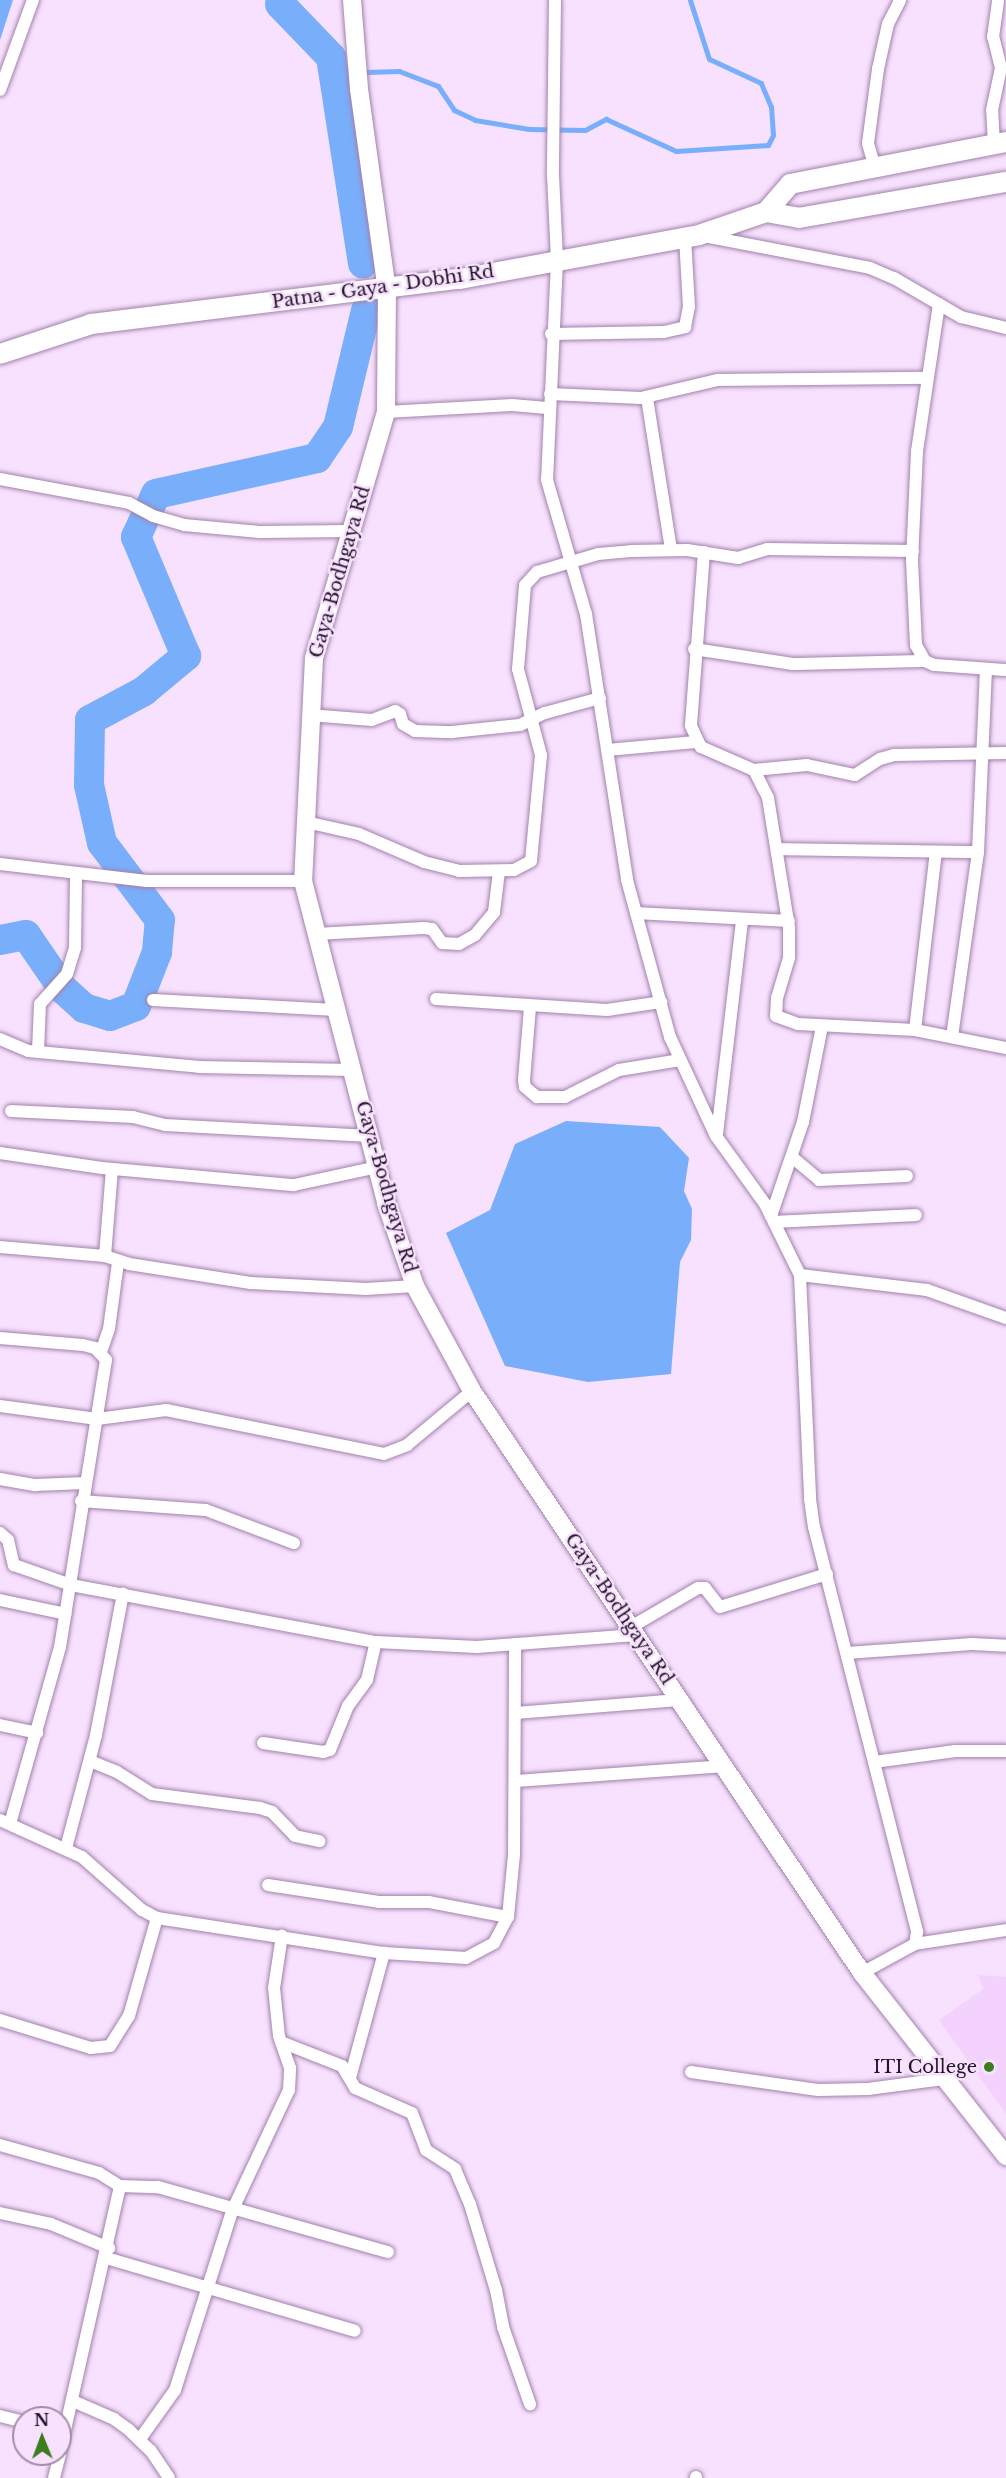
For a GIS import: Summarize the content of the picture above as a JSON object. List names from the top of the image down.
{
  "streets": {
    "main road": ["Patna - Gaya - Dobhi Rd"],
    "street": ["Gaya-Bodhgaya Rd"]
  },
  "crossings": [
    ["Patna - Gaya - Dobhi Rd", "Gaya-Bodhgaya Rd"]
  ],
  "places": ["ITI College"],
  "north": "top"
}
